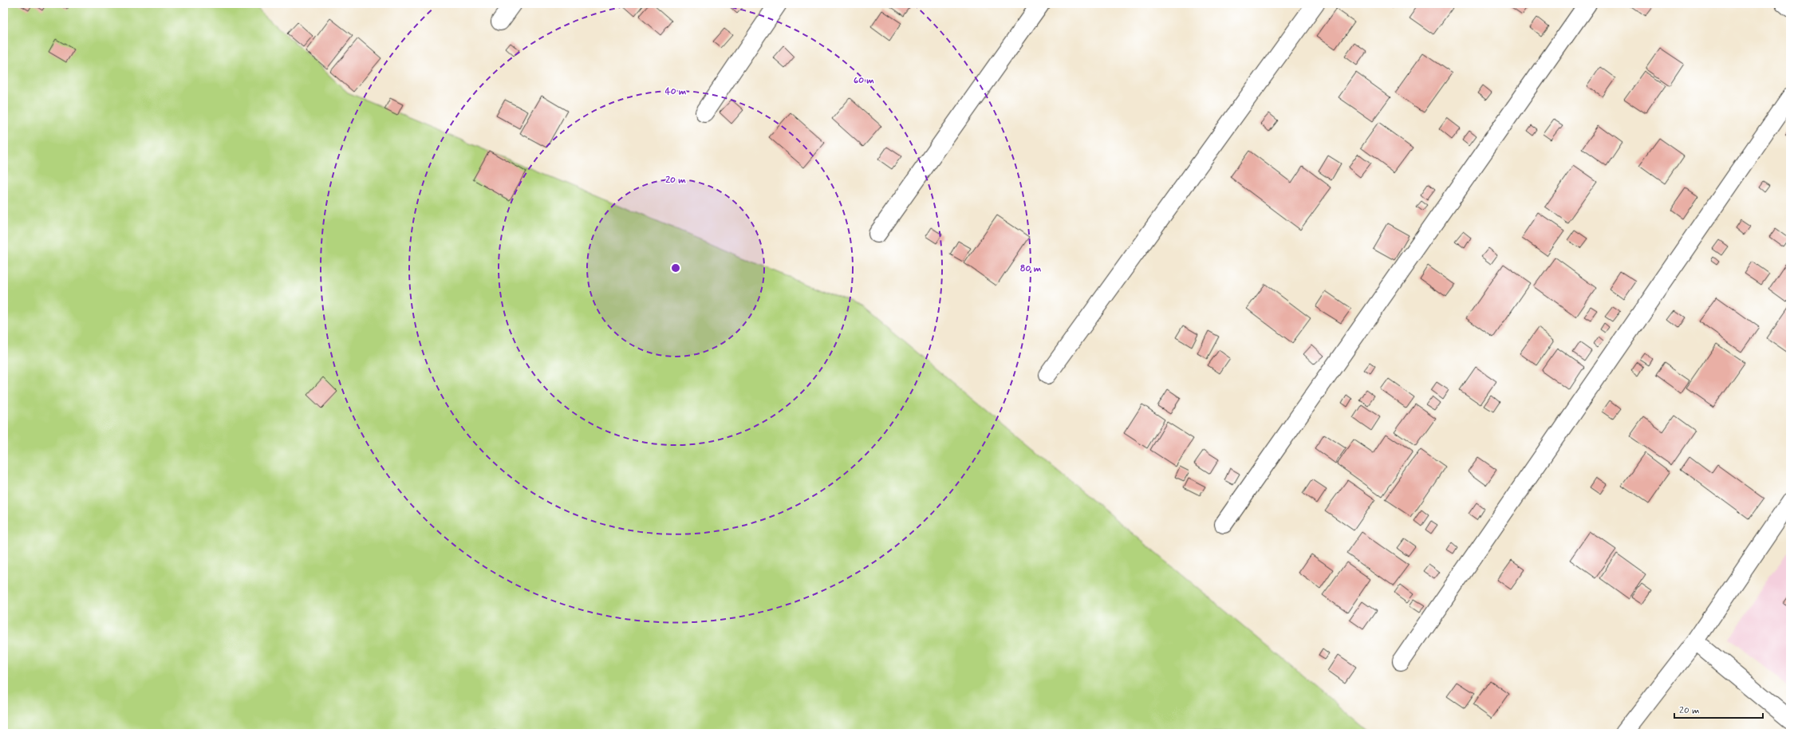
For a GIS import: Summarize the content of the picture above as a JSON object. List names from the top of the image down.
{
  "scale_bar": "20 m",
  "rings": [
    "60 m",
    "40 m",
    "20 m",
    "80 m"
  ]
}
